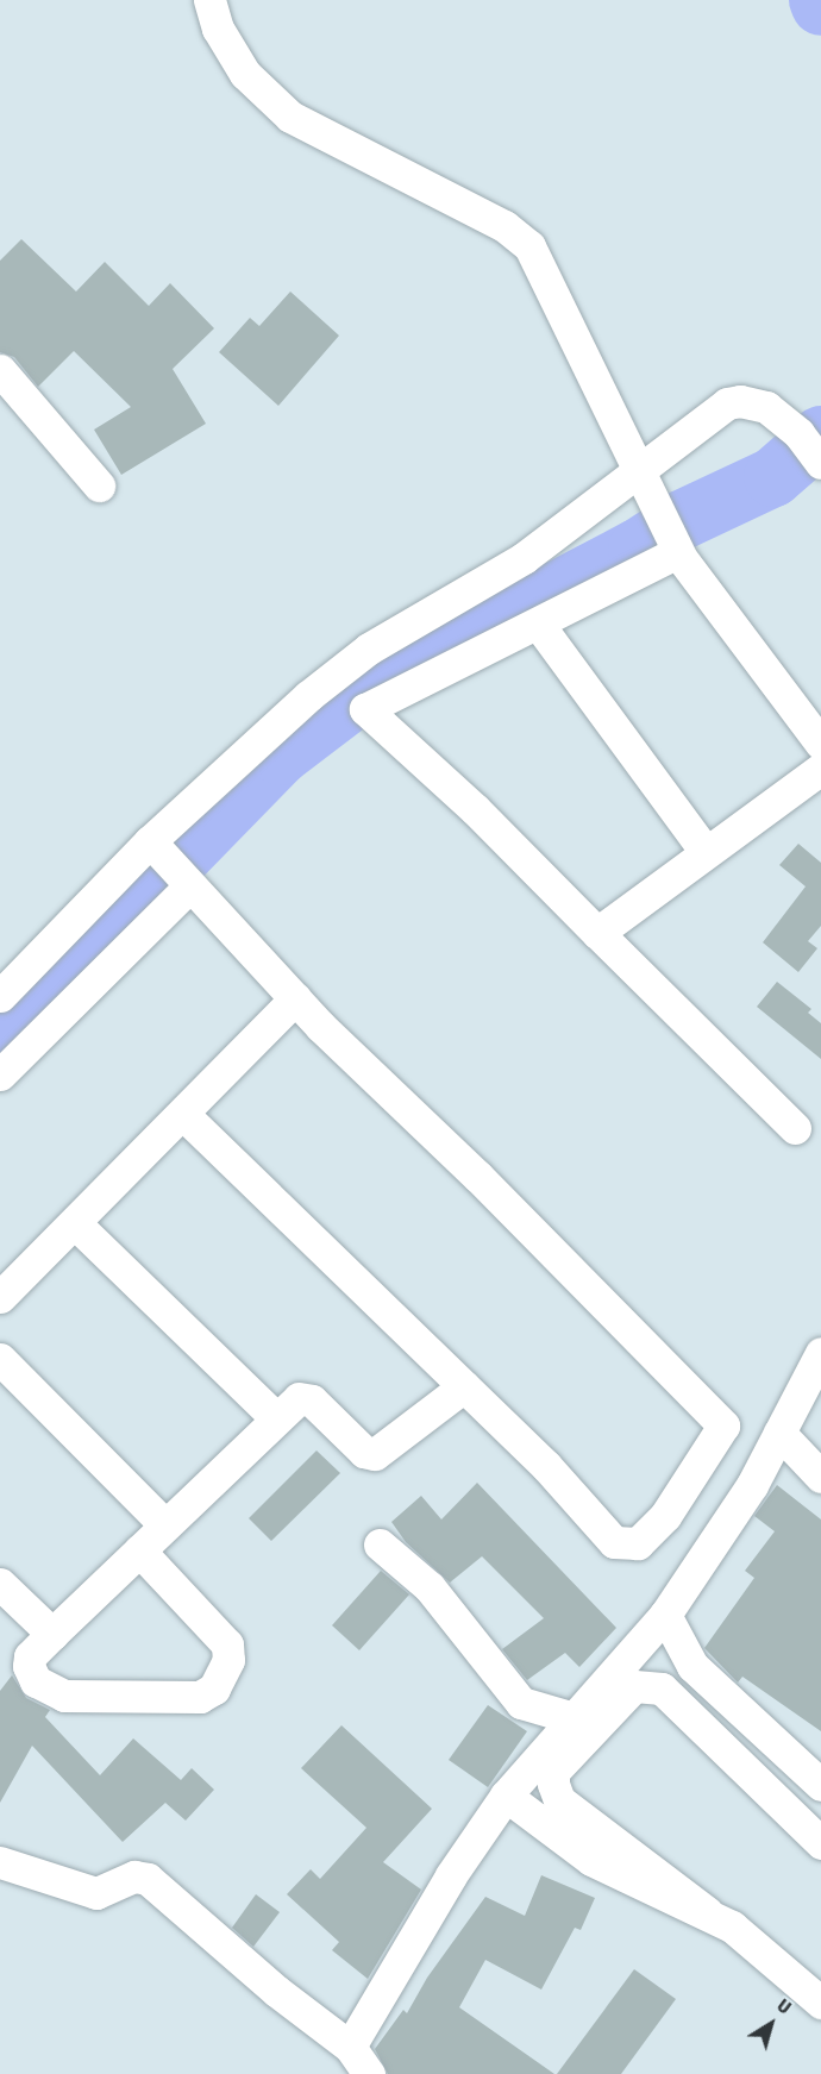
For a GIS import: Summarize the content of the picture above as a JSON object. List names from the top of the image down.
{
  "north": "top right"
}
